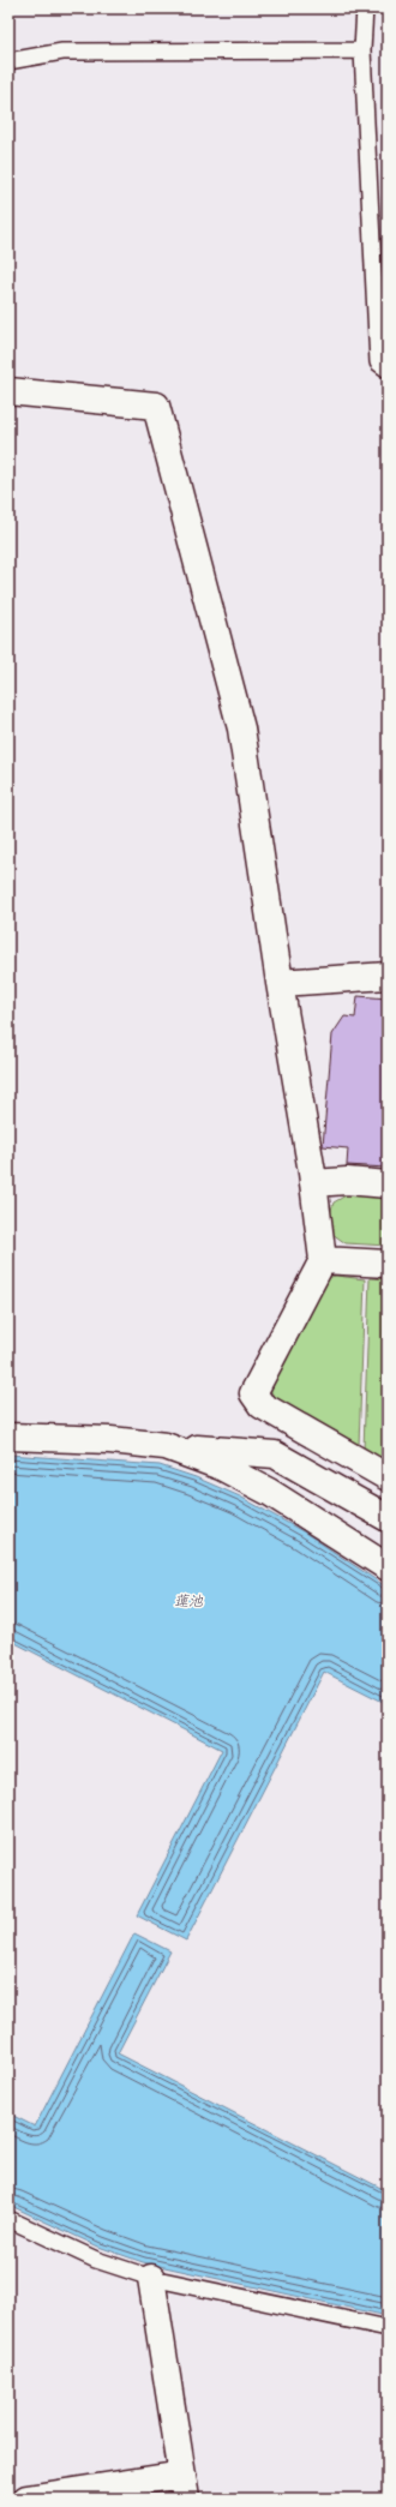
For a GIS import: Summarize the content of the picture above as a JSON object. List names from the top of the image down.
{
  "water": ["蓮池"]
}
